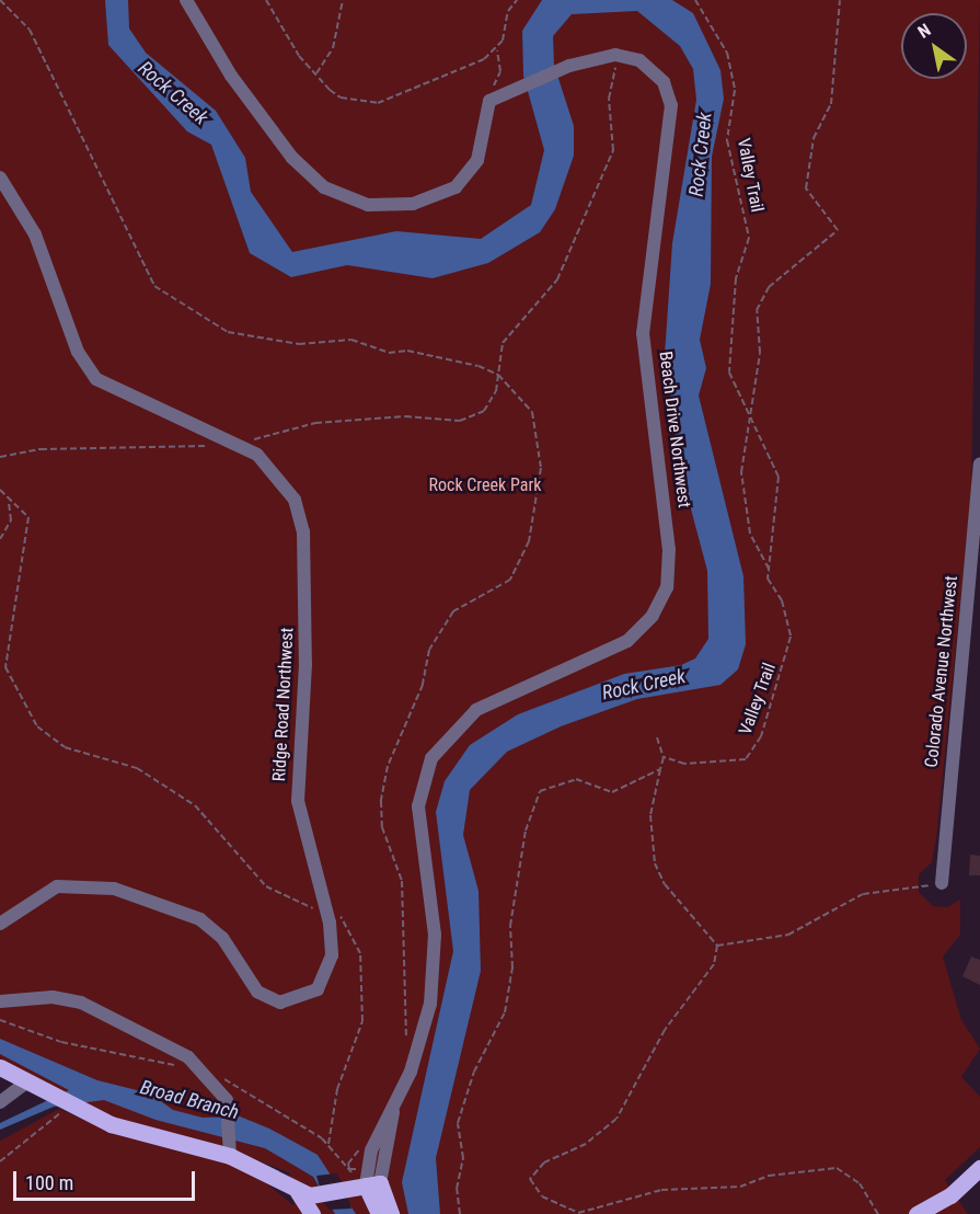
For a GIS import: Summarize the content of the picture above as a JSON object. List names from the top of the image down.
{
  "streets": {
    "street": ["Beach Drive Northwest", "Colorado Avenue Northwest", "Ridge Road Northwest"],
    "path": ["Valley Trail"]
  },
  "water": ["Rock Creek", "Broad Branch"],
  "parks": ["Rock Creek Park"],
  "scale_bar": "100 m",
  "north": "top left"
}
